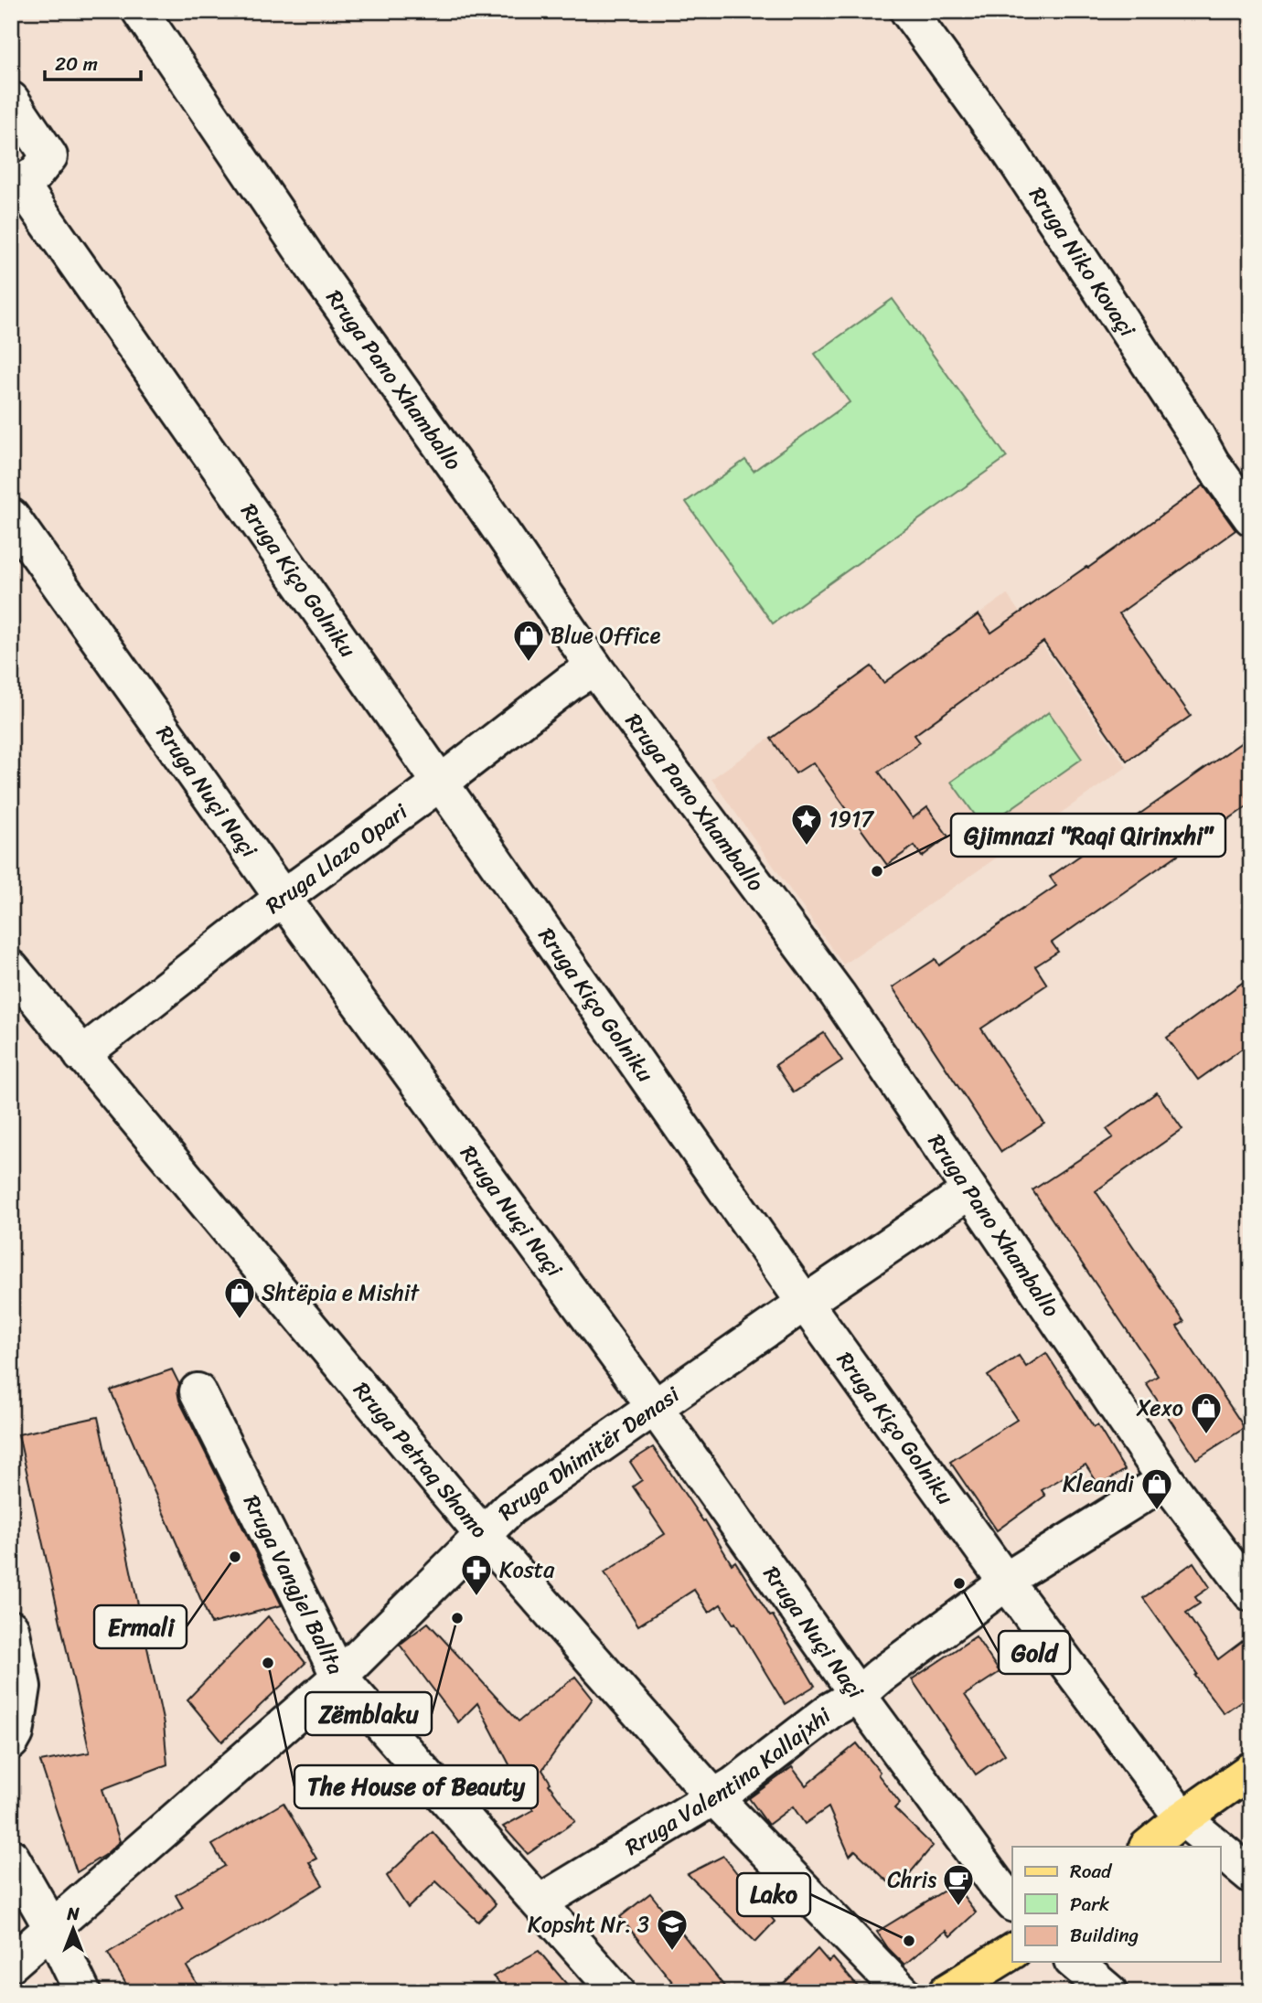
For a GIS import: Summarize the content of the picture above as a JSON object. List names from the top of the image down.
{
  "streets": {
    "street": [
      "Rruga Niko Kovaçi",
      "Rruga Pano Xhamballo",
      "Rruga Kiço Golniku",
      "Rruga Nuçi Naçi",
      "Rruga Llazo Opari",
      "Rruga Dhimitër Denasi",
      "Rruga Petraq Shomo",
      "Rruga Vangjel Ballta",
      "Rruga Valentina Kallajxhi"
    ]
  },
  "crossings": [
    ["Rruga Pano Xhamballo", "Rruga Llazo Opari"],
    ["Rruga Pano Xhamballo", "Rruga Dhimitër Denasi"],
    ["Rruga Pano Xhamballo", "Rruga Valentina Kallajxhi"],
    ["Rruga Kiço Golniku", "Rruga Llazo Opari"],
    ["Rruga Kiço Golniku", "Rruga Dhimitër Denasi"],
    ["Rruga Kiço Golniku", "Rruga Valentina Kallajxhi"],
    ["Rruga Nuçi Naçi", "Rruga Llazo Opari"],
    ["Rruga Nuçi Naçi", "Rruga Dhimitër Denasi"],
    ["Rruga Nuçi Naçi", "Rruga Valentina Kallajxhi"],
    ["Rruga Llazo Opari", "Rruga Petraq Shomo"],
    ["Rruga Dhimitër Denasi", "Rruga Petraq Shomo"],
    ["Rruga Dhimitër Denasi", "Rruga Vangjel Ballta"],
    ["Rruga Petraq Shomo", "Rruga Valentina Kallajxhi"],
    ["Rruga Vangjel Ballta", "Rruga Valentina Kallajxhi"]
  ],
  "places": {
    "shop": [
      "Blue Office",
      "Shtëpia e Mishit",
      "Xexo",
      "Kleandi"
    ],
    "place": ["1917"],
    "other": [
      "Gjimnazi \"Raqi Qirinxhi\"",
      "Ermali",
      "Gold",
      "Zëmblaku",
      "The House of Beauty",
      "Lako"
    ],
    "pharmacy": ["Kosta"],
    "cafe": ["Chris"],
    "school or university": ["Kopsht Nr. 3"]
  },
  "legend": ["Road", "Park", "Building"],
  "scale_bar": "20 m",
  "north": "top"
}
